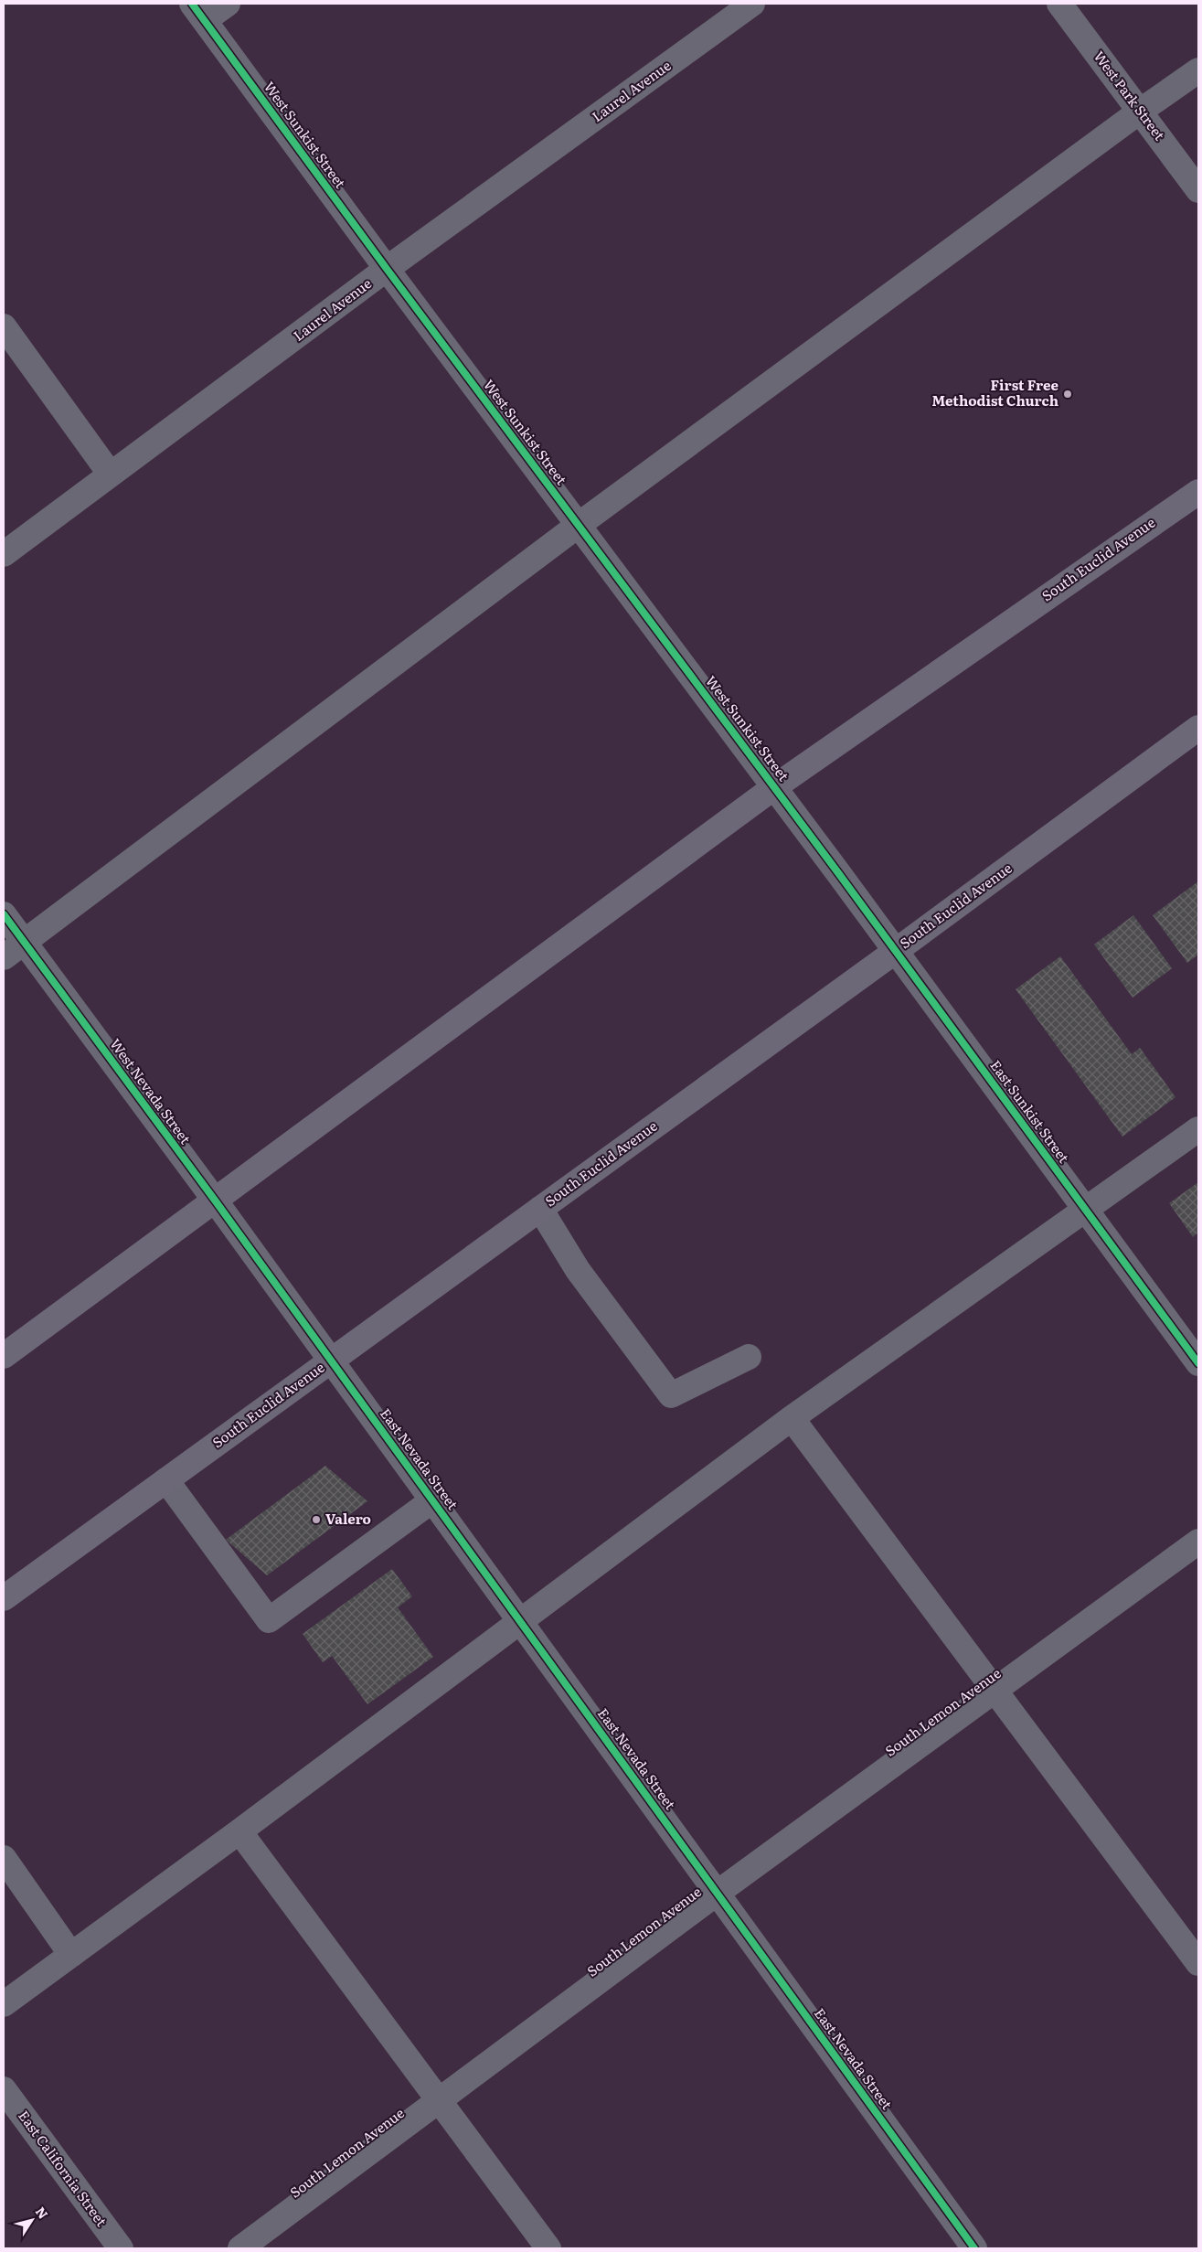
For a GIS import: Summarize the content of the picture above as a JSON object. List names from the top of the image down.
{
  "streets": {
    "main road": ["South Euclid Avenue"],
    "street": [
      "Laurel Avenue",
      "West Park Street",
      "West Sunkist Street",
      "West Nevada Street",
      "East Sunkist Street",
      "East Nevada Street",
      "South Lemon Avenue",
      "East California Street"
    ]
  },
  "crossings": [
    ["Laurel Avenue", "West Sunkist Street"],
    ["West Sunkist Street", "South Euclid Avenue"],
    ["West Sunkist Street", "East Sunkist Street"],
    ["South Euclid Avenue", "West Nevada Street"],
    ["South Euclid Avenue", "East Sunkist Street"],
    ["South Euclid Avenue", "East Nevada Street"],
    ["West Nevada Street", "East Nevada Street"],
    ["East Nevada Street", "South Lemon Avenue"]
  ],
  "places": ["First Free Methodist Church", "Valero"],
  "north": "top right"
}
